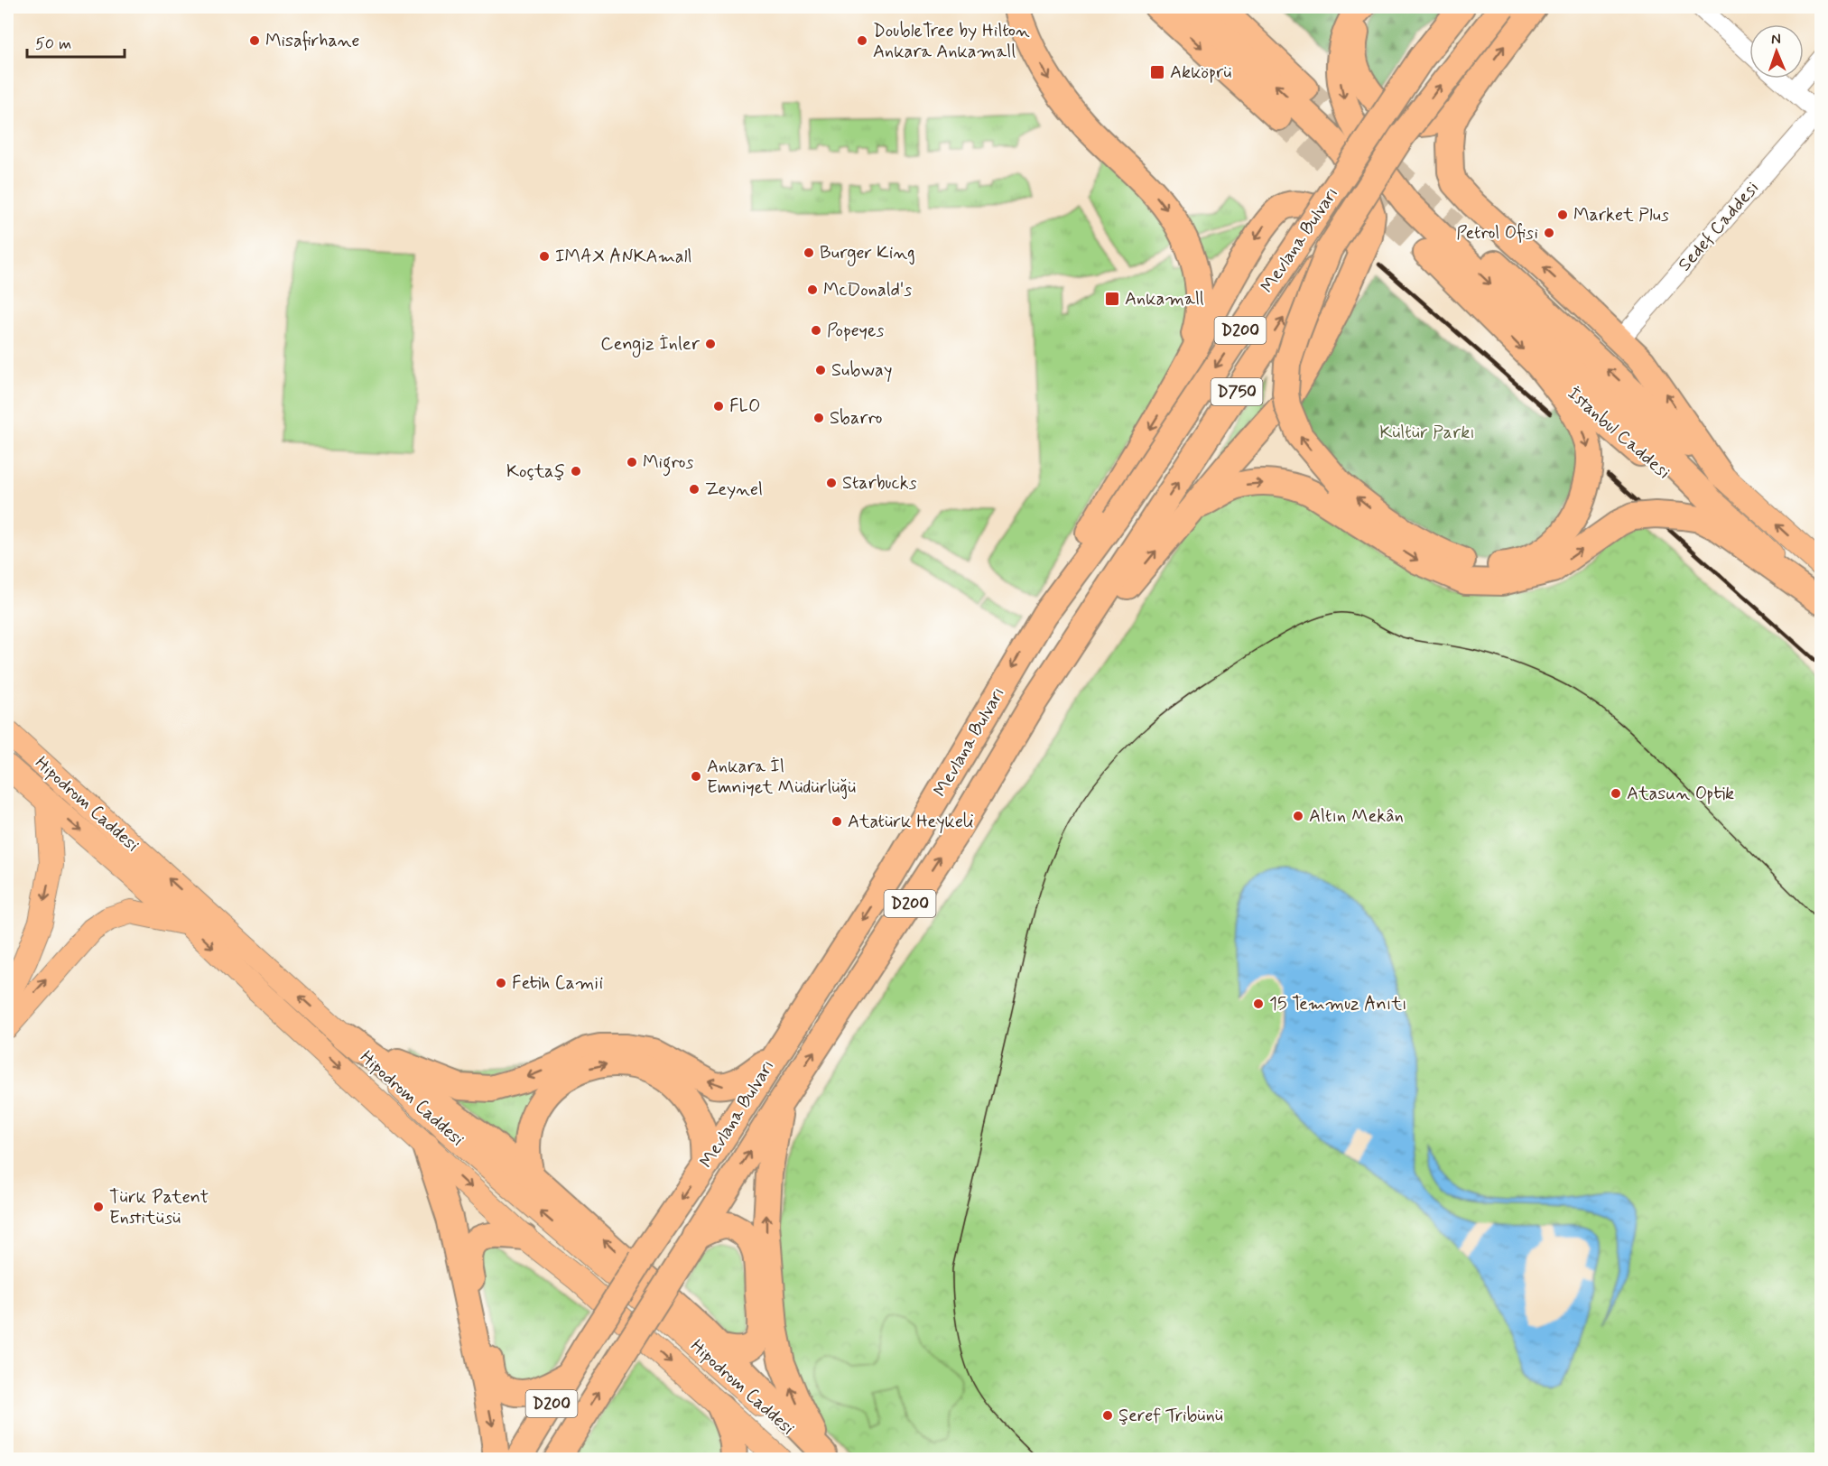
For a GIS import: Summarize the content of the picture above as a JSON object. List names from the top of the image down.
{
  "streets": {
    "highway": [
      "Mevlana Bulvarı",
      "D200",
      "D750",
      "İstanbul Caddesi"
    ],
    "main road": ["Hipodrom Caddesi"],
    "street": ["Sedef Caddesi"]
  },
  "crossings": [
    ["Mevlana Bulvarı", "D200"]
  ],
  "parks": ["Kültür Parkı"],
  "places": {
    "other": [
      "Misafirhane",
      "DoubleTree by Hilton Ankara Ankamall",
      "Market Plus",
      "Petrol Ofisi",
      "Burger King",
      "IMAX ANKAmall",
      "McDonald's",
      "Popeyes",
      "Cengiz İnler",
      "Subway",
      "FLO",
      "Sbarro",
      "Migros",
      "Koçtaş",
      "Starbucks",
      "Zeynel",
      "Ankara İl Emniyet Müdürlüğü",
      "Atasun Optik",
      "Altın Mekân",
      "Atatürk Heykeli",
      "Fetih Camii",
      "15 Temmuz Anıtı",
      "Türk Patent Enstitüsü",
      "Şeref Tribünü"
    ],
    "transit": ["Akköprü", "Ankamall"]
  },
  "scale_bar": "50 m",
  "north": "top"
}
